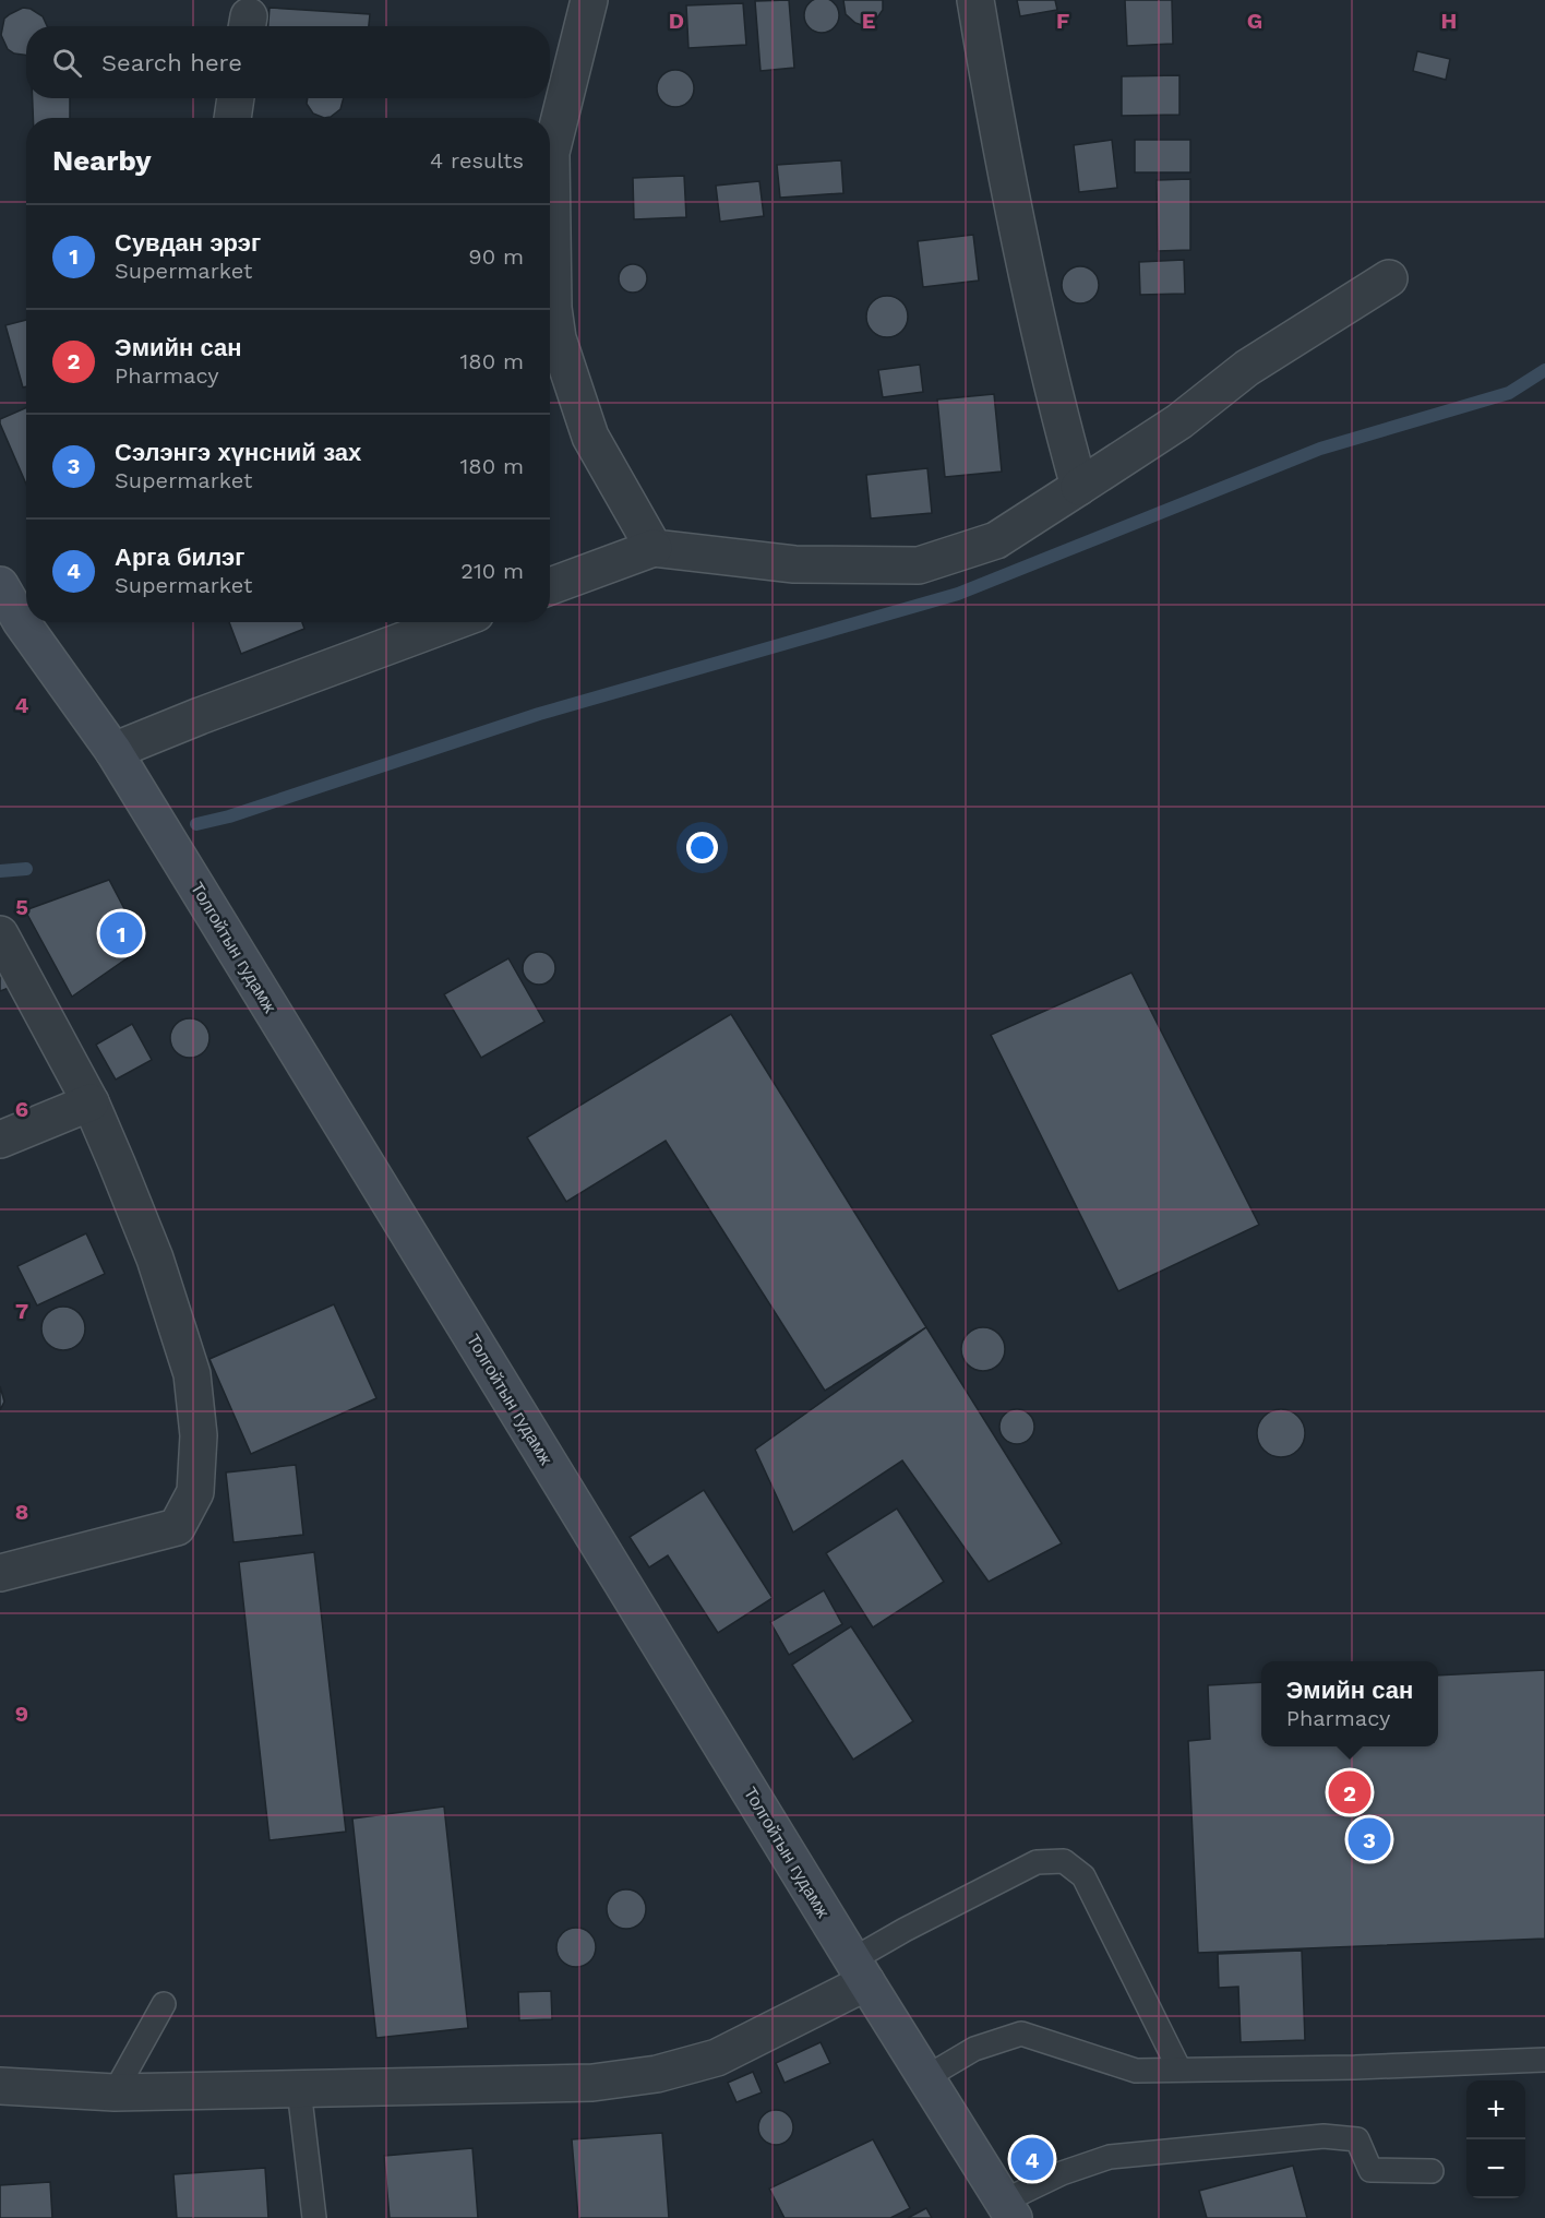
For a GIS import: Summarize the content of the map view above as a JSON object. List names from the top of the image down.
{
  "streets": {
    "main road": ["Толгойтын гудамж"]
  },
  "page": {
    "search": "Search here",
    "heading": ["Nearby", "4 results"],
    "list": [
      {
        "mark": "1",
        "name": "Сувдан эрэг",
        "note": "Supermarket",
        "value": "90 m"
      },
      {
        "mark": "2",
        "name": "Эмийн сан",
        "note": "Pharmacy",
        "value": "180 m"
      },
      {
        "mark": "3",
        "name": "Сэлэнгэ хүнсний зах",
        "note": "Supermarket",
        "value": "180 m"
      },
      {
        "mark": "4",
        "name": "Арга билэг",
        "note": "Supermarket",
        "value": "210 m"
      }
    ],
    "pins": [
      "1",
      "2",
      "3",
      "4"
    ],
    "popup": ["Эмийн сан", "Pharmacy"],
    "map_buttons": ["+", "−"]
  },
  "grid": {
    "columns": [
      "D",
      "E",
      "F",
      "G",
      "H"
    ],
    "rows": [
      "4",
      "5",
      "6",
      "7",
      "8",
      "9"
    ]
  }
}
